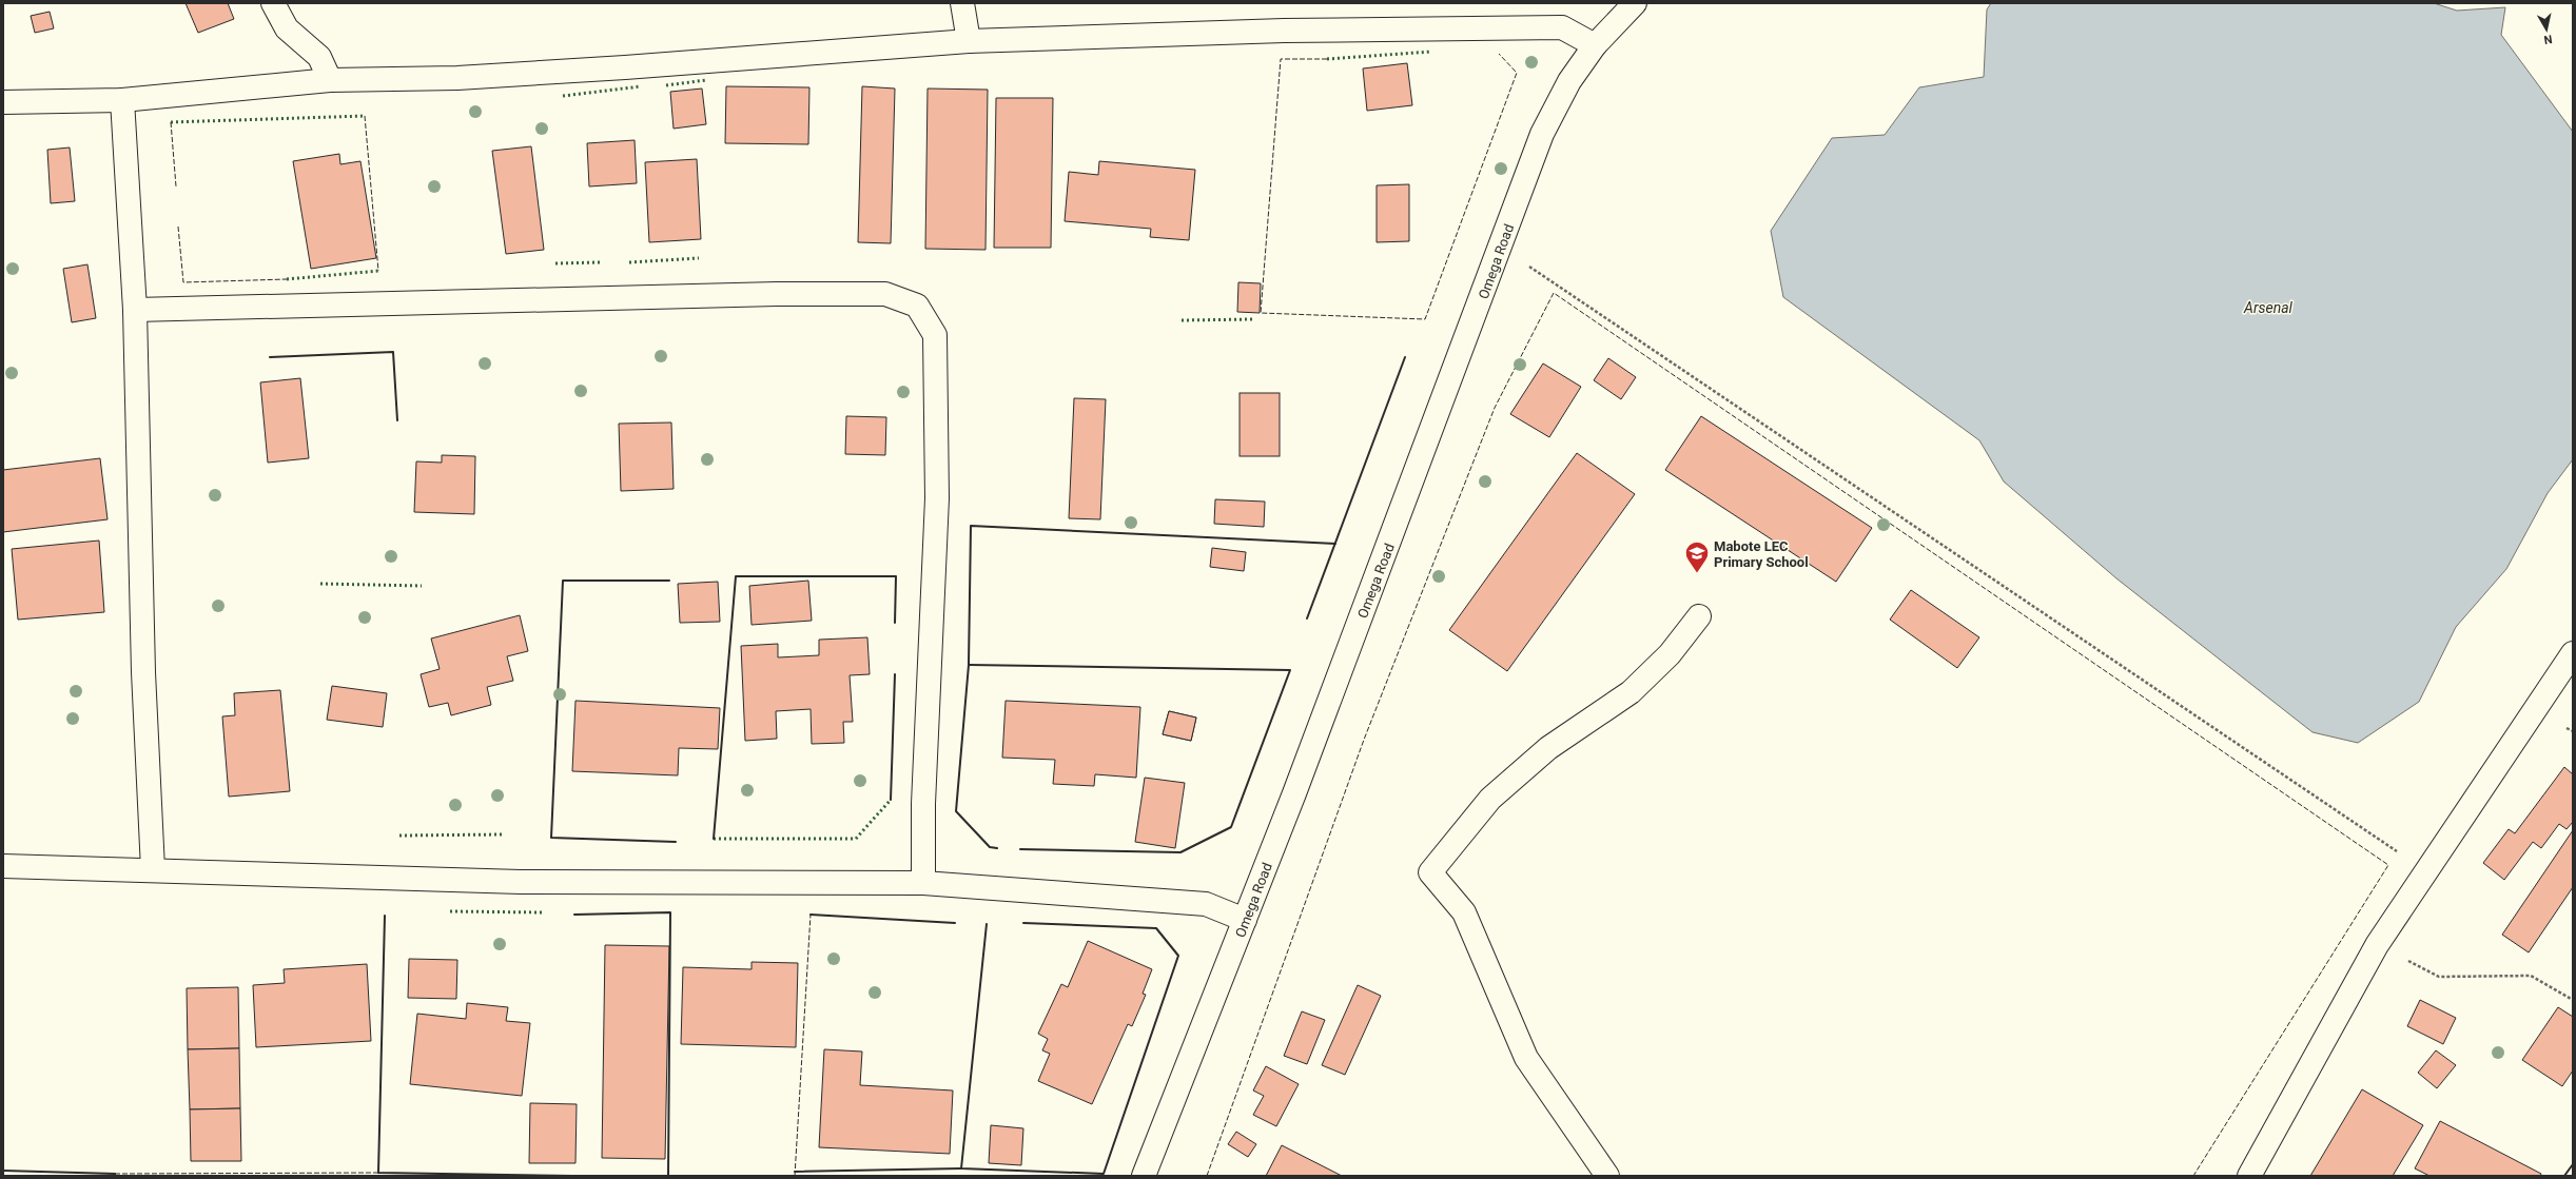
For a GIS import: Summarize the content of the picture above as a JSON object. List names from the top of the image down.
{
  "streets": {
    "street": ["Omega Road"]
  },
  "water": ["Arsenal"],
  "places": {
    "school or university": ["Mabote LEC Primary School"]
  },
  "north": "bottom"
}
